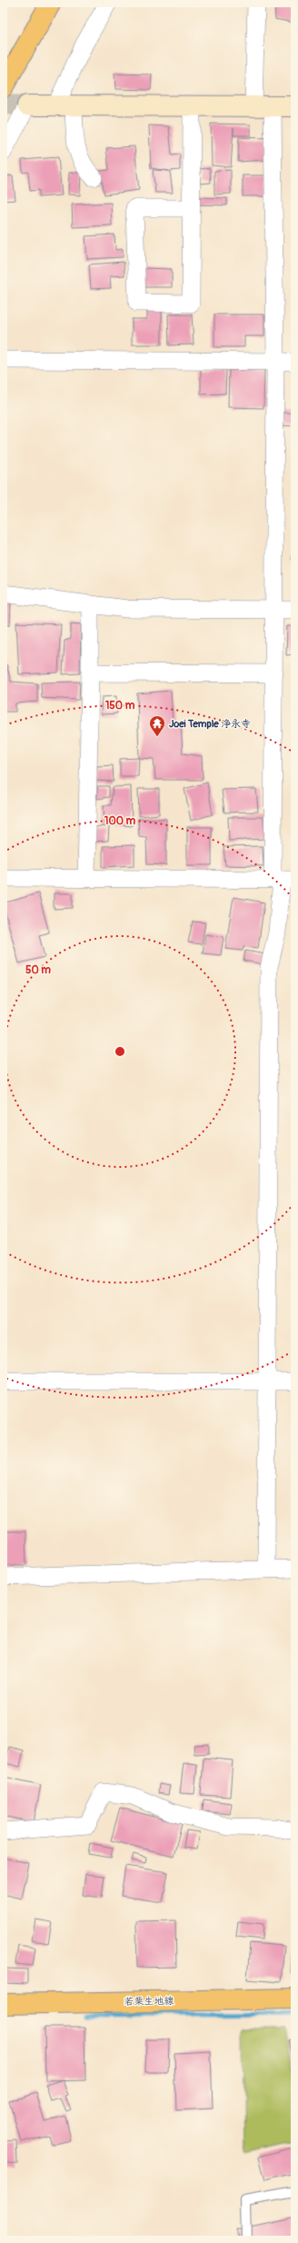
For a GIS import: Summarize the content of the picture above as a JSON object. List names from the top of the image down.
{
  "streets": {
    "main road": ["若栗生地線"]
  },
  "places": {
    "temple": ["Joei Temple 浄永寺"]
  },
  "rings": ["150 m", "100 m", "50 m"]
}
